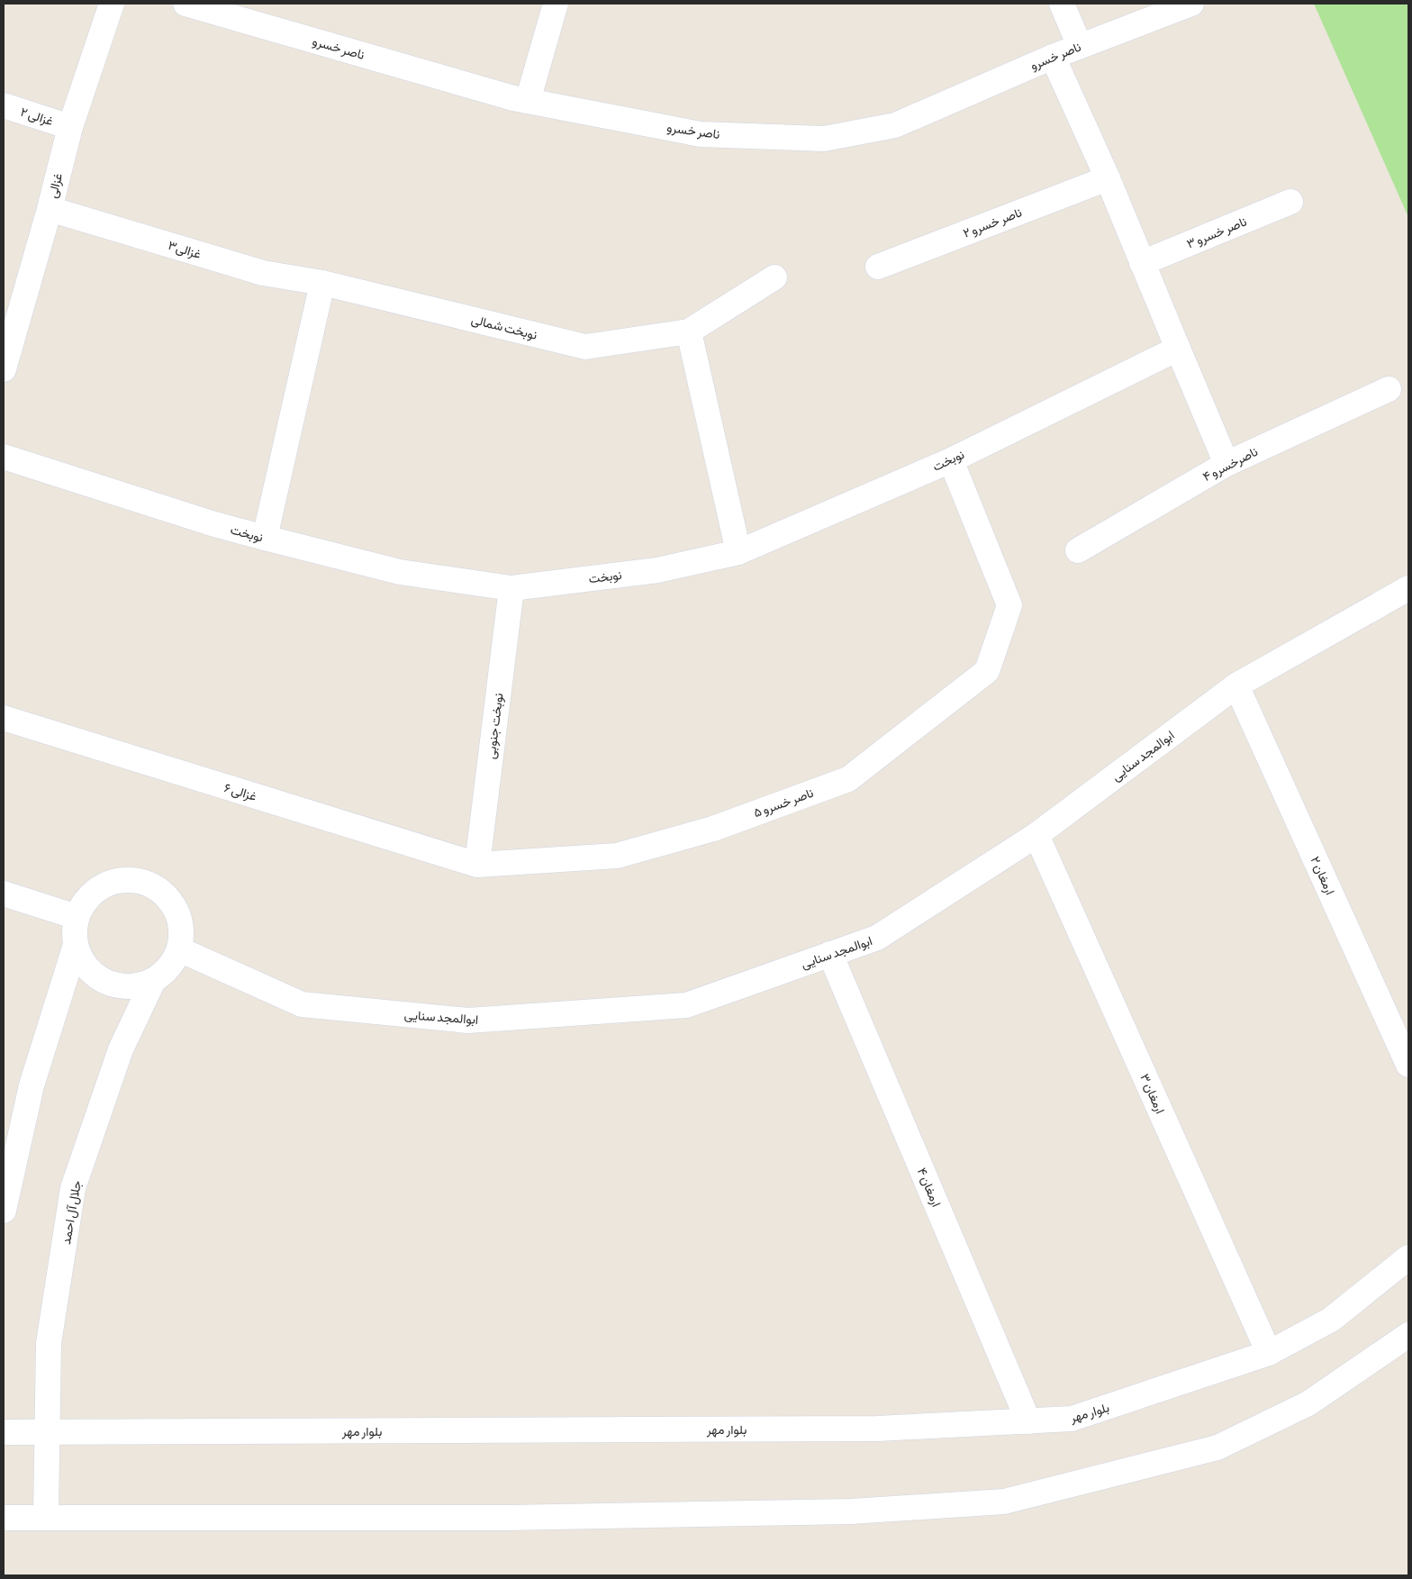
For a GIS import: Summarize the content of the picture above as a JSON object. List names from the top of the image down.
{
  "streets": {
    "street": [
      "ناصر خسرو",
      "غزالی ۲",
      "غزالی",
      "ناصر خسرو ۲",
      "ناصر خسرو ۳",
      "غزالی۳",
      "نوبخت شمالی",
      "نوبخت",
      "ناصرخسرو ۴",
      "نوبخت جنوبی",
      "ابوالمجد سنایی",
      "غزالی ۶",
      "ناصر خسرو ۵",
      "ارمغان ۲",
      "ارمغان ۳",
      "ارمغان ۴",
      "جلال آل احمد",
      "بلوار مهر"
    ]
  },
  "crossings": [
    ["غزالی ۲", "غزالی"],
    ["غزالی", "غزالی۳"],
    ["غزالی۳", "نوبخت شمالی"],
    ["نوبخت", "نوبخت جنوبی"],
    ["نوبخت", "ناصر خسرو ۵"],
    ["نوبخت جنوبی", "غزالی ۶"],
    ["نوبخت جنوبی", "ناصر خسرو ۵"],
    ["ابوالمجد سنایی", "ارمغان ۲"],
    ["ابوالمجد سنایی", "ارمغان ۳"],
    ["ابوالمجد سنایی", "ارمغان ۴"],
    ["ابوالمجد سنایی", "جلال آل احمد"],
    ["غزالی ۶", "ناصر خسرو ۵"],
    ["ارمغان ۳", "بلوار مهر"],
    ["ارمغان ۴", "بلوار مهر"],
    ["جلال آل احمد", "بلوار مهر"]
  ]
}
